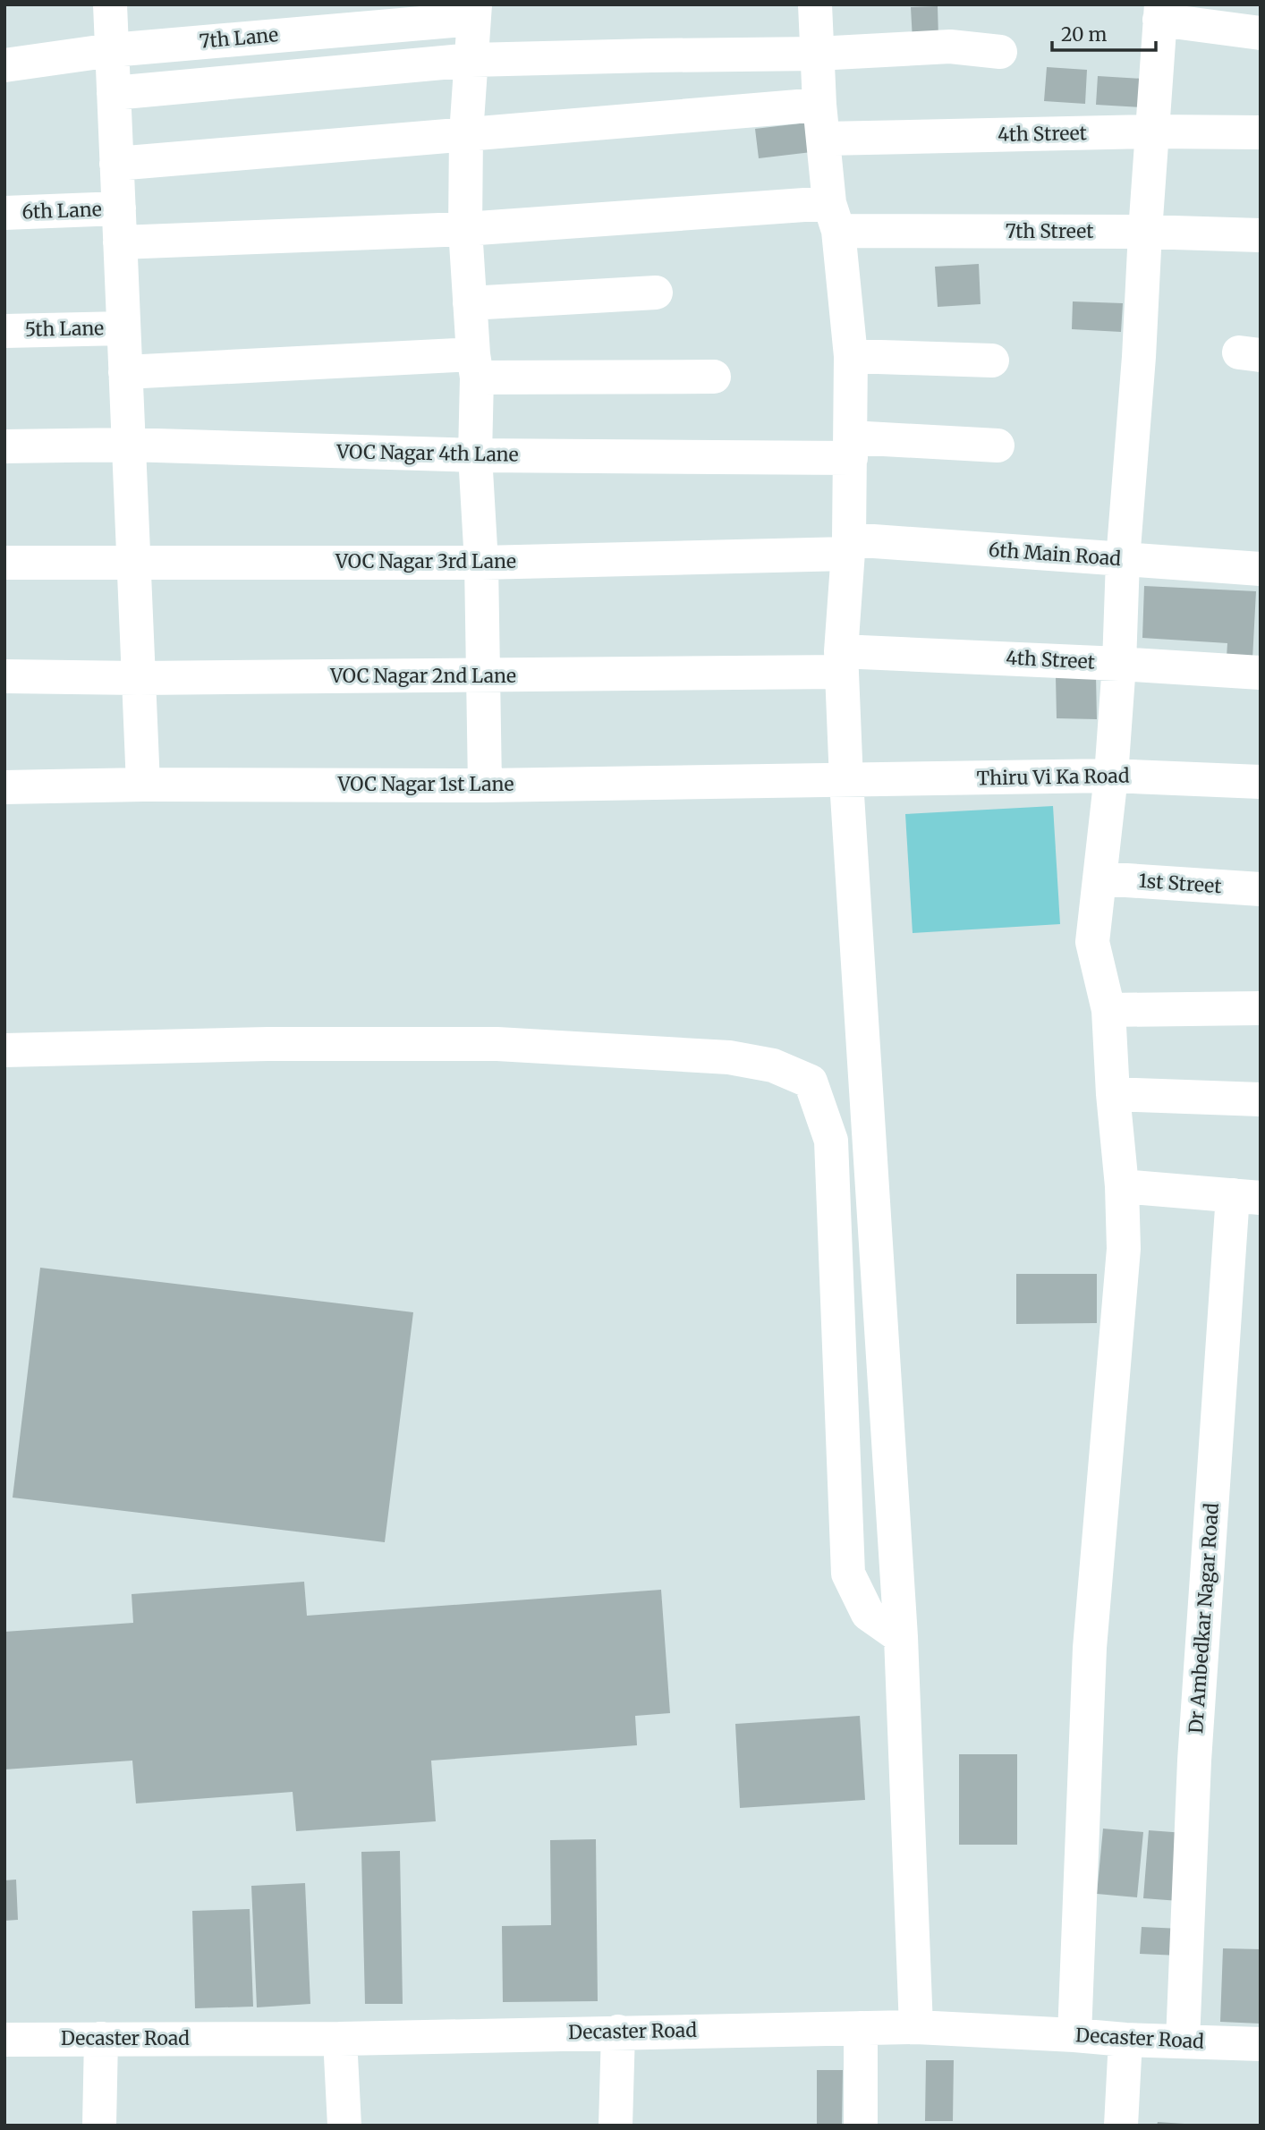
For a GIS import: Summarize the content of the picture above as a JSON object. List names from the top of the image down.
{
  "streets": {
    "street": [
      "7th Lane",
      "4th Street",
      "6th Lane",
      "7th Street",
      "5th Lane",
      "VOC Nagar 4th Lane",
      "6th Main Road",
      "VOC Nagar 3rd Lane",
      "VOC Nagar 2nd Lane",
      "Thiru Vi Ka Road",
      "VOC Nagar 1st Lane",
      "1st Street",
      "Dr Ambedkar Nagar Road",
      "Decaster Road"
    ]
  },
  "crossings": [
    ["4th Street", "VOC Nagar 2nd Lane"],
    ["6th Main Road", "VOC Nagar 3rd Lane"],
    ["Thiru Vi Ka Road", "VOC Nagar 1st Lane"],
    ["Dr Ambedkar Nagar Road", "Decaster Road"]
  ],
  "scale_bar": "20 m"
}
